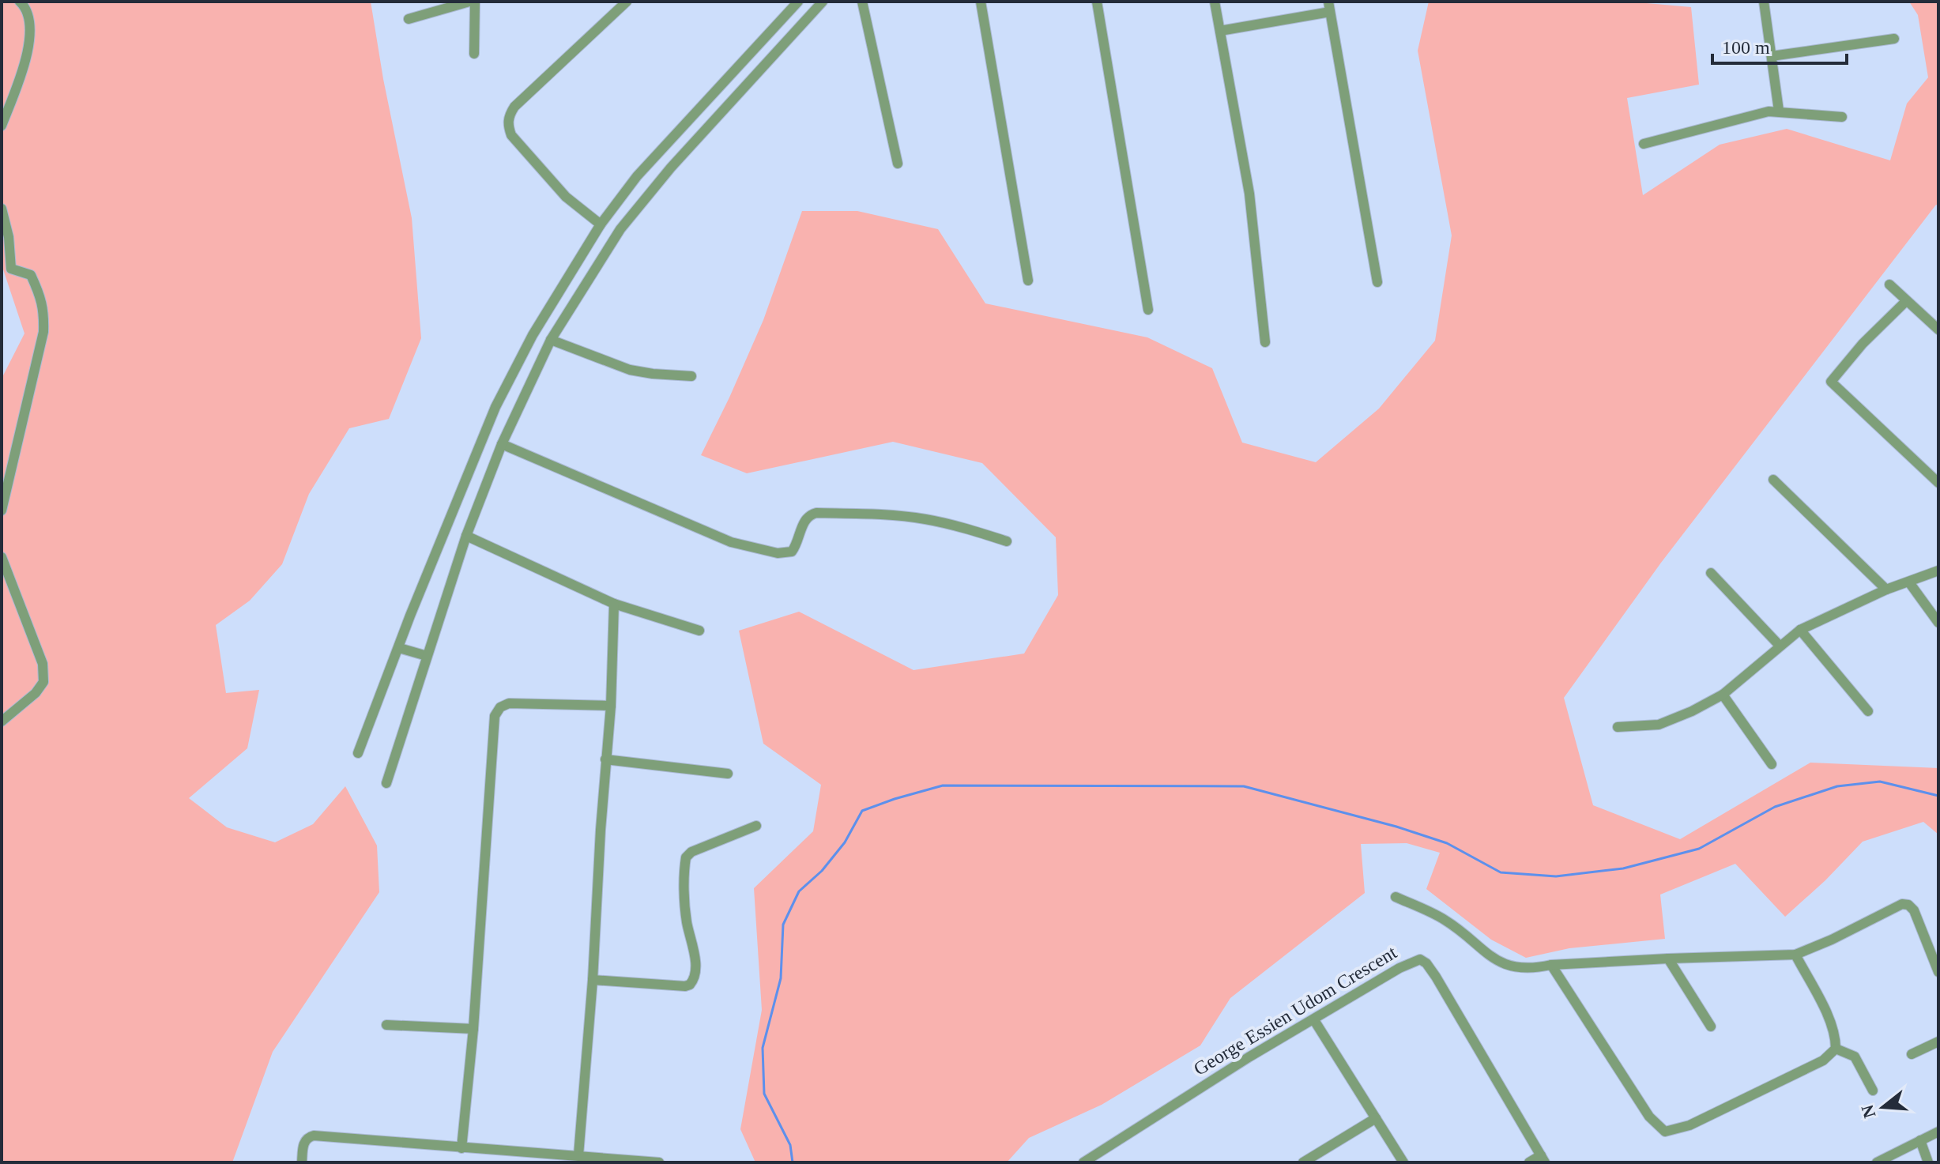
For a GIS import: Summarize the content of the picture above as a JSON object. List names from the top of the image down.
{
  "streets": {
    "street": ["George Essien Udom Crescent"]
  },
  "scale_bar": "100 m",
  "north": "left"
}
